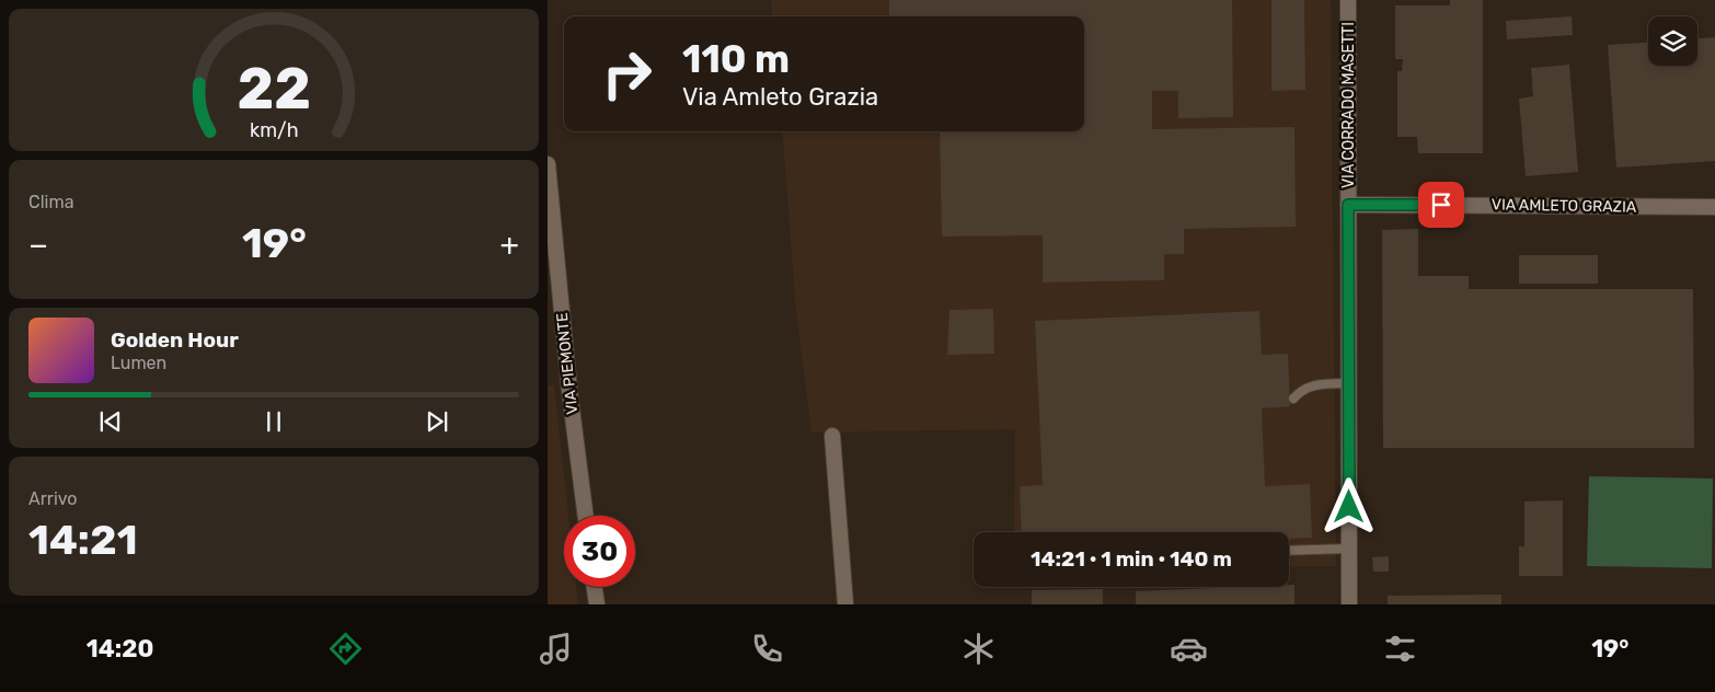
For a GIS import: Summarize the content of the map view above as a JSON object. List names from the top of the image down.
{
  "streets": {
    "street": ["VIA CORRADO MASETTI", "VIA AMLETO GRAZIA", "VIA PIEMONTE"]
  },
  "crossings": [
    ["VIA CORRADO MASETTI", "VIA AMLETO GRAZIA"]
  ],
  "page": {
    "turn": ["110 m", "Via Amleto Grazia"],
    "tile": [
      "Clima",
      ["Arrivo", "14:21"]
    ],
    "heat": ["−", "19°", "+"],
    "song": ["Golden Hour", "Lumen"],
    "limit": "30",
    "trip": "14:21 · 1 min · 140 m",
    "tabs": ["14:20", "19°"],
    "gauge": ["22", "km/h"]
  }
}
